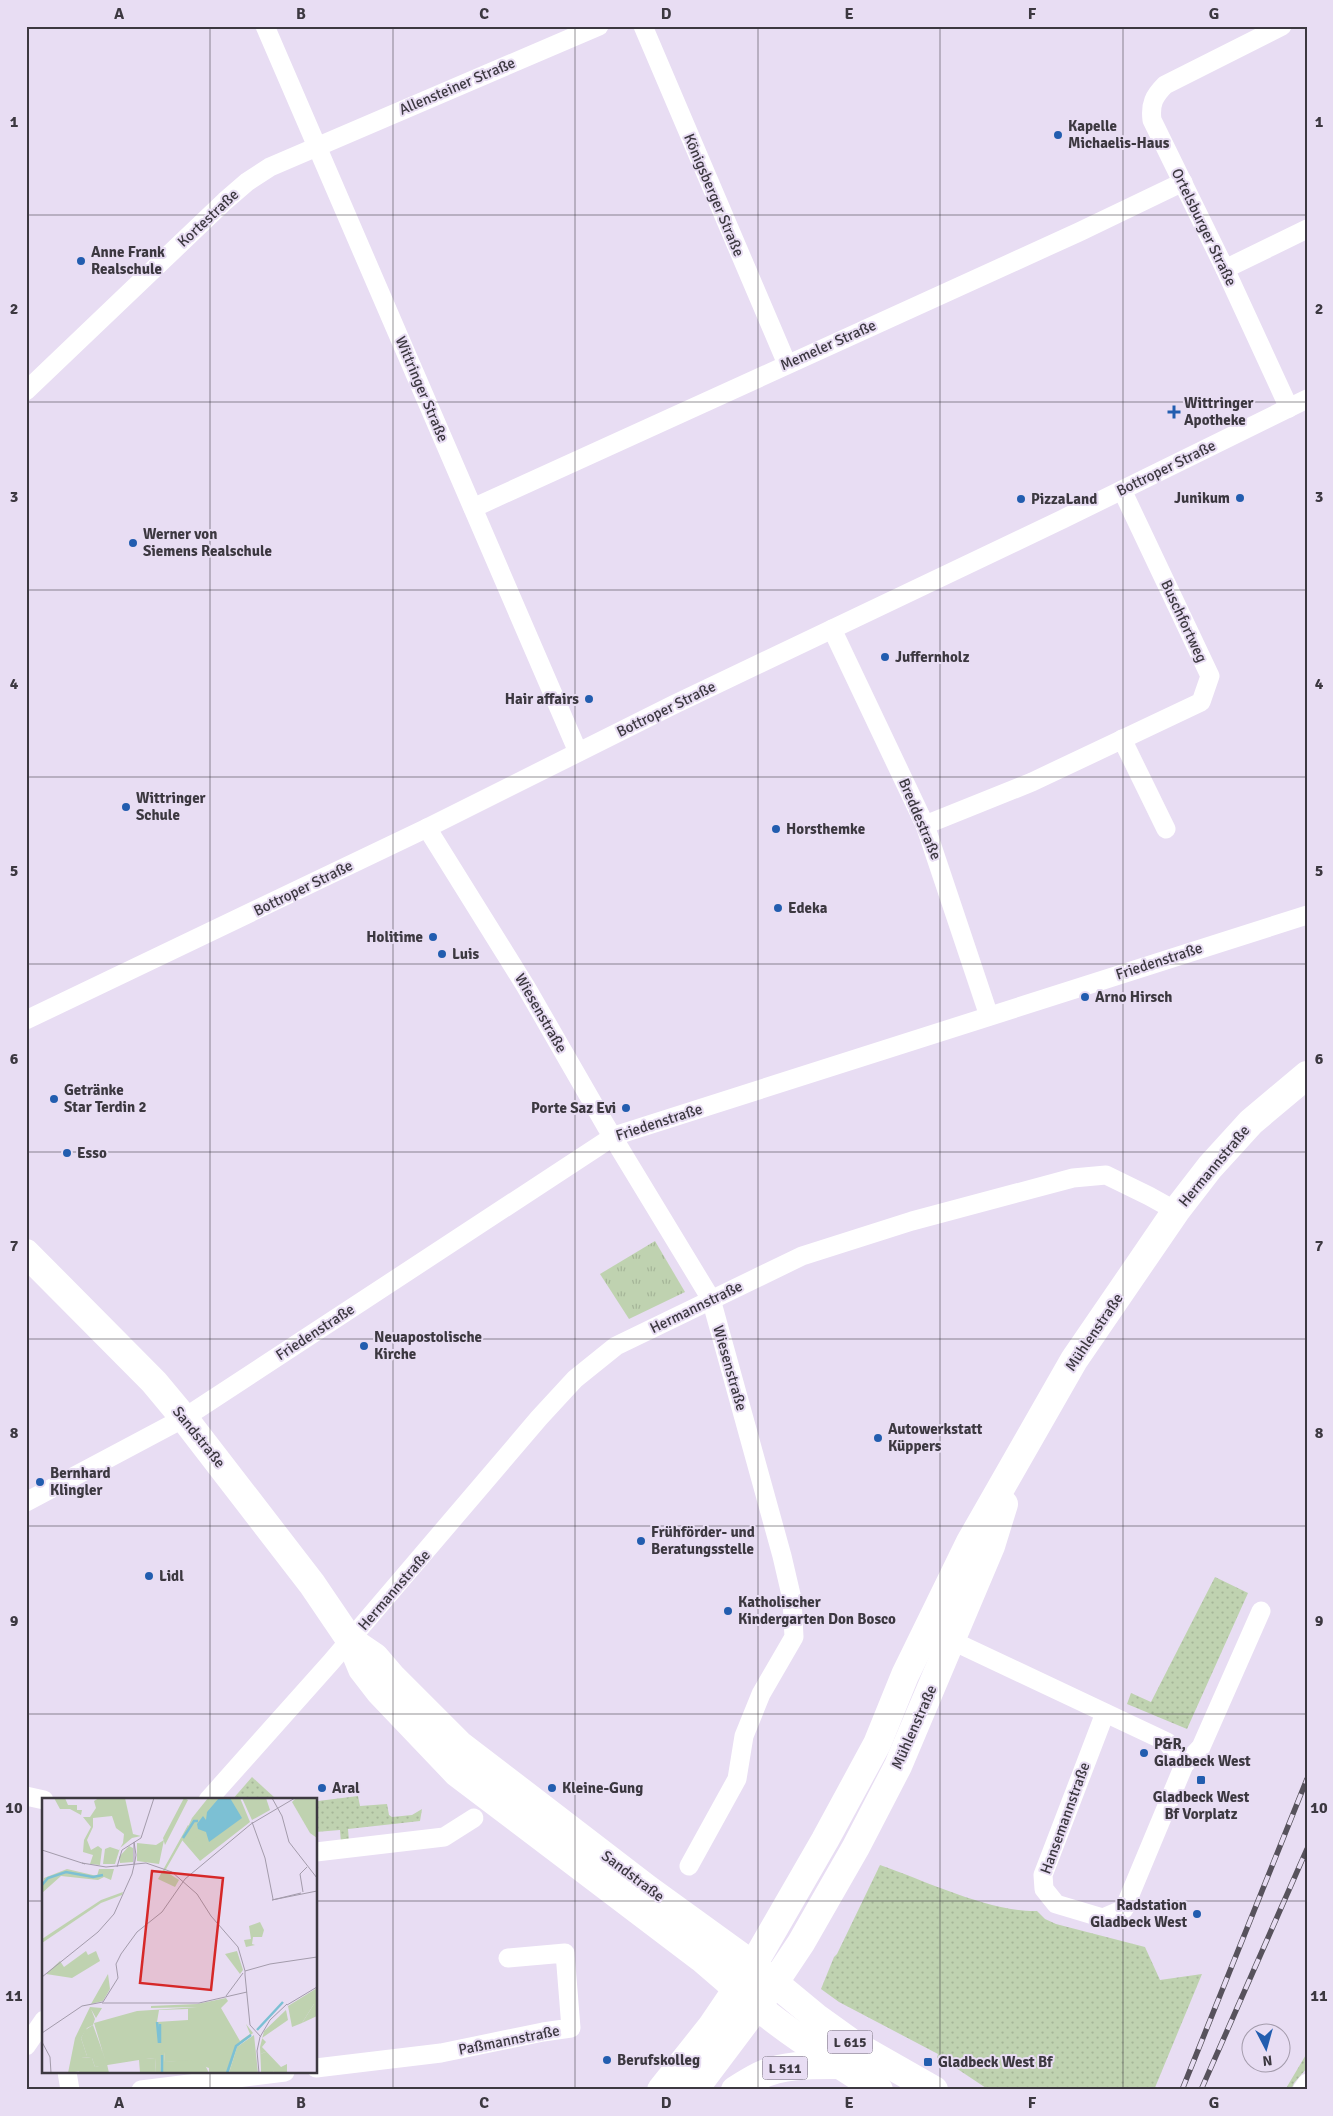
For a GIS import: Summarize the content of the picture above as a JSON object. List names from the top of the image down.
{
  "streets": {
    "main road": [
      "Hermannstraße",
      "Mühlenstraße",
      "Sandstraße",
      "L 615",
      "L 511"
    ],
    "street": [
      "Allensteiner Straße",
      "Königsberger Straße",
      "Kortestraße",
      "Ortelsburger Straße",
      "Memeler Straße",
      "Wittringer Straße",
      "Bottroper Straße",
      "Buschfortweg",
      "Breddestraße",
      "Friedenstraße",
      "Wiesenstraße",
      "Hansemannstraße",
      "Paßmannstraße"
    ]
  },
  "crossings": [
    ["Allensteiner Straße", "Kortestraße"],
    ["Allensteiner Straße", "Wittringer Straße"],
    ["Königsberger Straße", "Memeler Straße"],
    ["Kortestraße", "Wittringer Straße"],
    ["Ortelsburger Straße", "Memeler Straße"],
    ["Ortelsburger Straße", "Bottroper Straße"],
    ["Memeler Straße", "Wittringer Straße"],
    ["Wittringer Straße", "Bottroper Straße"],
    ["Bottroper Straße", "Buschfortweg"],
    ["Bottroper Straße", "Breddestraße"],
    ["Bottroper Straße", "Wiesenstraße"],
    ["Buschfortweg", "Breddestraße"],
    ["Breddestraße", "Friedenstraße"],
    ["Friedenstraße", "Wiesenstraße"],
    ["Friedenstraße", "Sandstraße"],
    ["Wiesenstraße", "Hermannstraße"],
    ["Hermannstraße", "Mühlenstraße"],
    ["Hermannstraße", "Sandstraße"],
    ["Mühlenstraße", "Sandstraße"],
    ["Sandstraße", "L 511"]
  ],
  "places": {
    "other": [
      "Kapelle Michaelis-Haus",
      "Anne Frank Realschule",
      "Junikum",
      "PizzaLand",
      "Werner von Siemens Realschule",
      "Juffernholz",
      "Hair affairs",
      "Wittringer Schule",
      "Horsthemke",
      "Edeka",
      "Holitime",
      "Luis",
      "Arno Hirsch",
      "Getränke Star Terdin 2",
      "Porte Saz Evi",
      "Esso",
      "Neuapostolische Kirche",
      "Autowerkstatt Küppers",
      "Bernhard Klingler",
      "Frühförder- und Beratungsstelle",
      "Lidl",
      "Katholischer Kindergarten Don Bosco",
      "P&R, Gladbeck West",
      "Aral",
      "Kleine-Gung",
      "Radstation Gladbeck West",
      "Berufskolleg"
    ],
    "health": ["Wittringer Apotheke"],
    "transit": ["Gladbeck West Bf Vorplatz", "Gladbeck West Bf"]
  },
  "north": "bottom",
  "grid": {
    "columns": [
      "A",
      "B",
      "C",
      "D",
      "E",
      "F",
      "G"
    ],
    "rows": [
      "1",
      "2",
      "3",
      "4",
      "5",
      "6",
      "7",
      "8",
      "9",
      "10",
      "11"
    ]
  }
}
